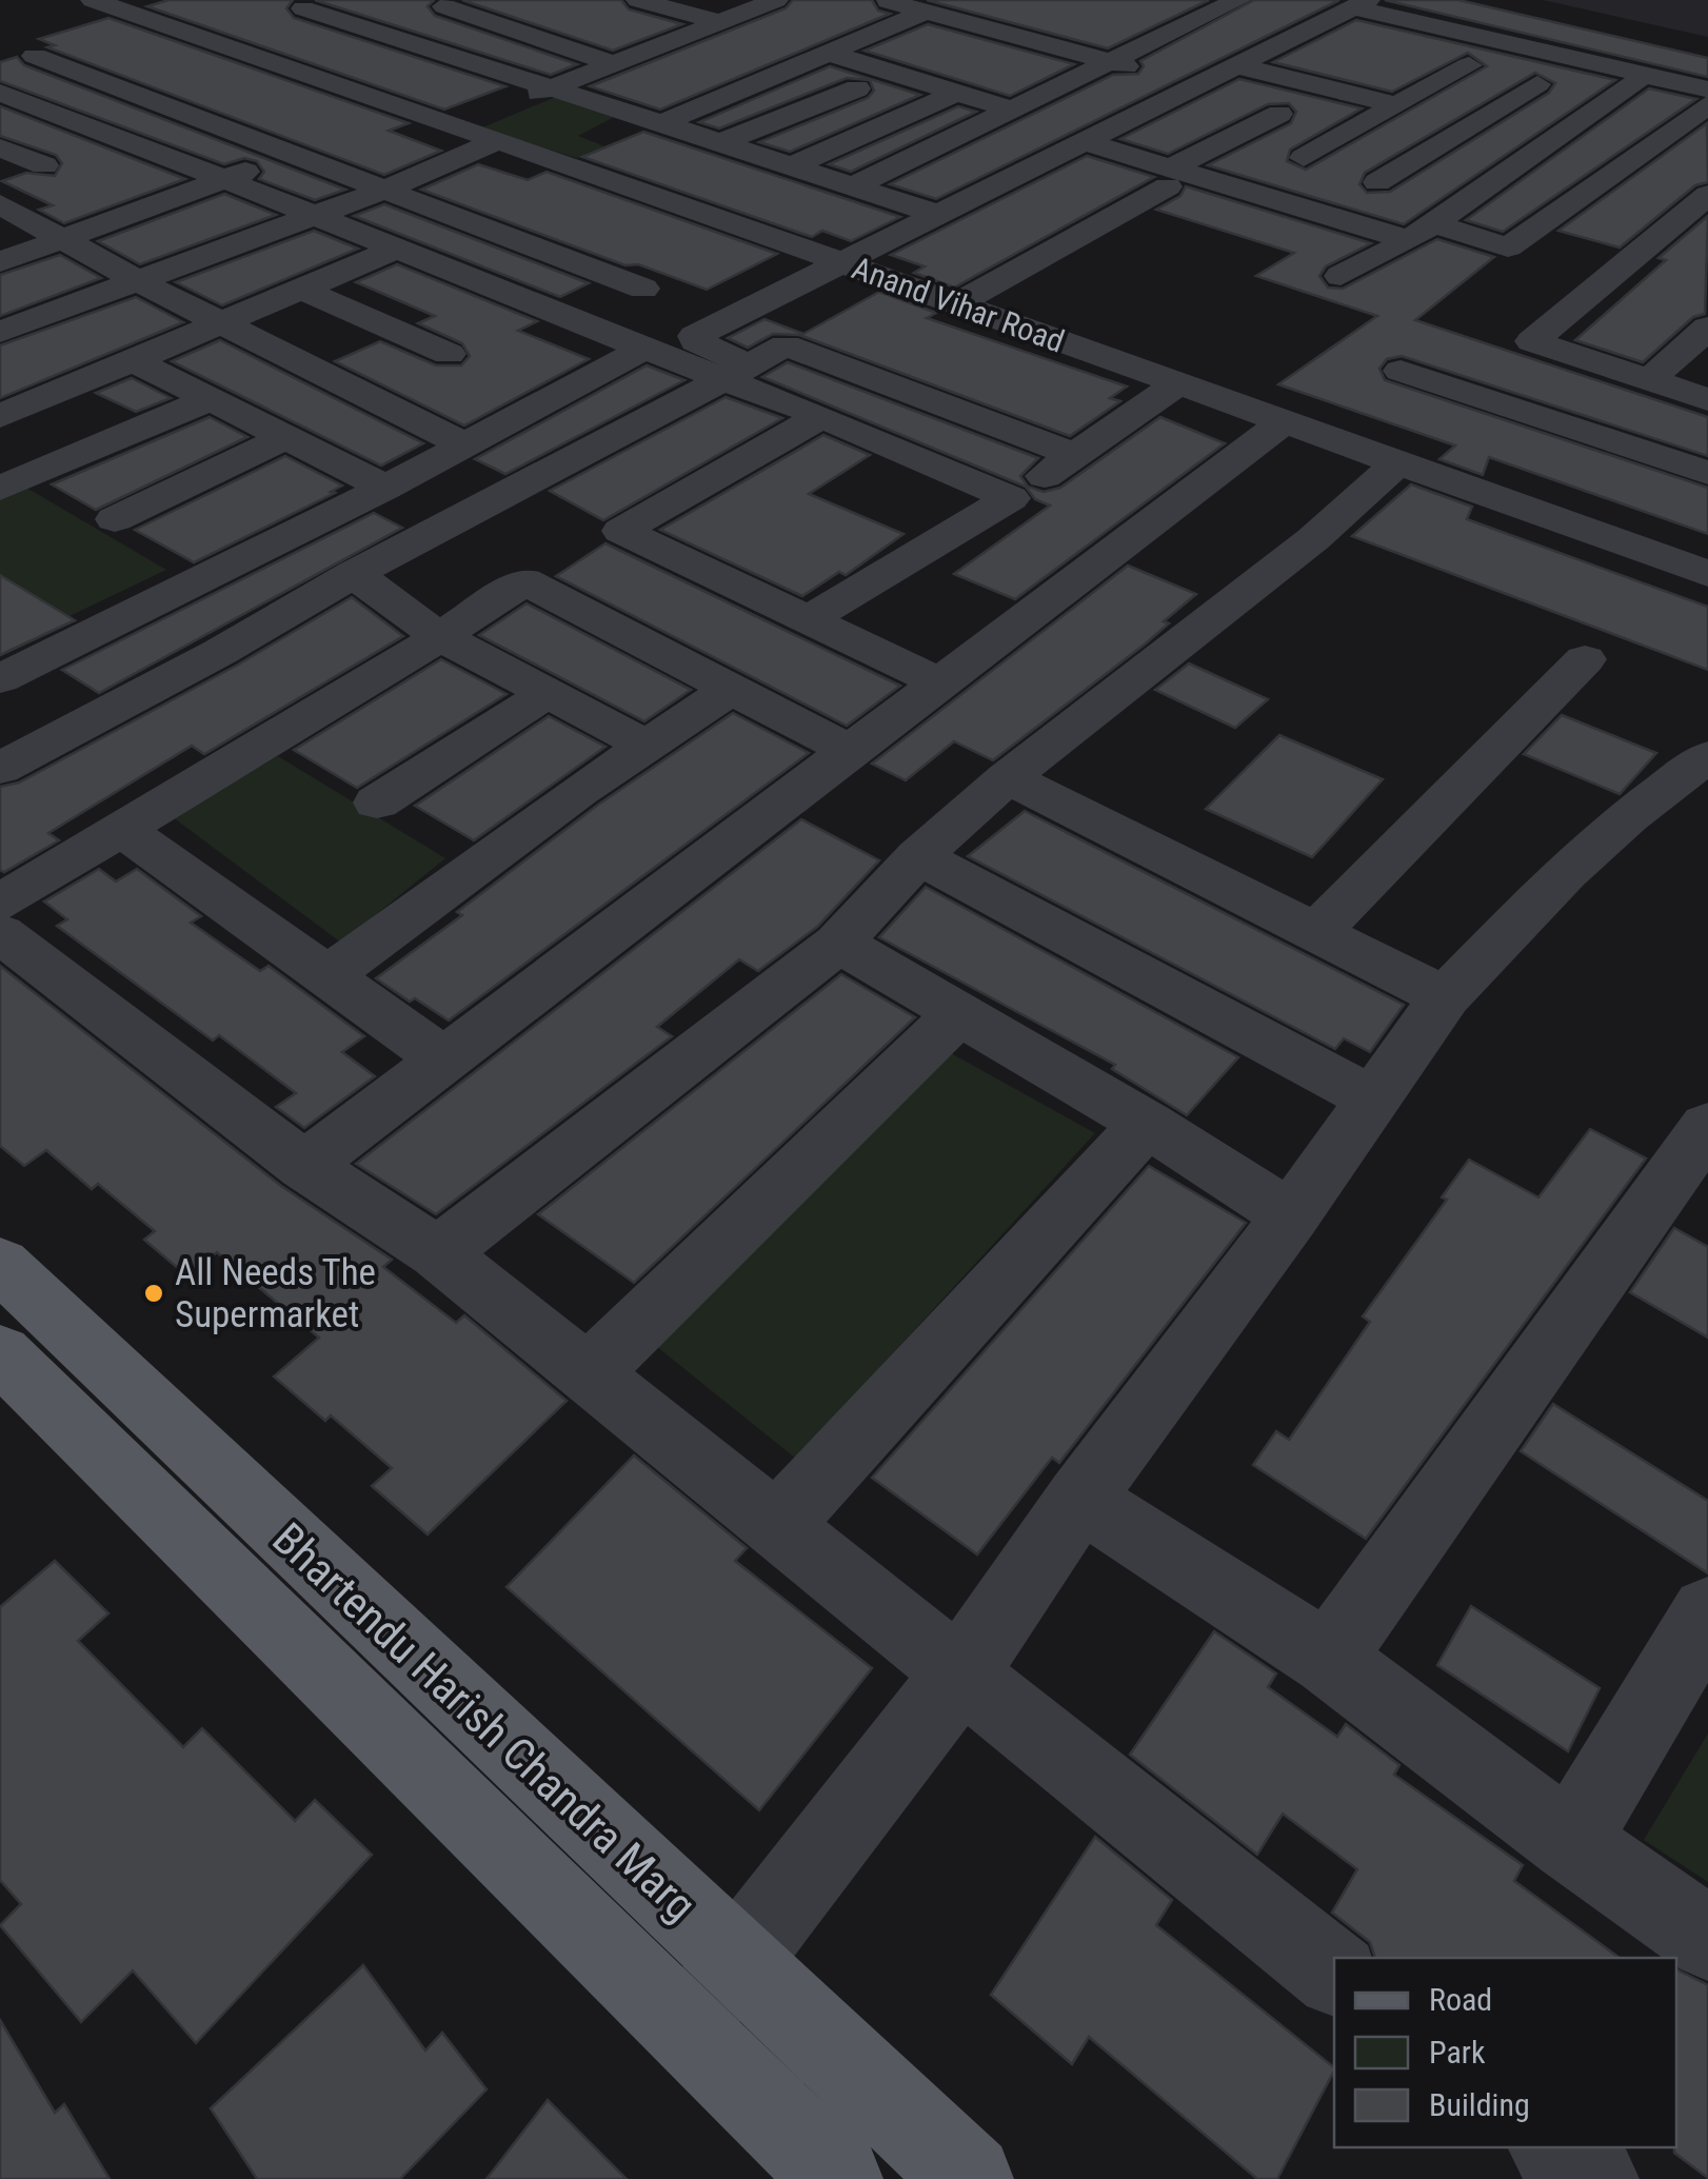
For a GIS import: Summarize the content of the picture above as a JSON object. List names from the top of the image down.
{
  "streets": {
    "main road": ["Bhartendu Harish Chandra Marg"],
    "street": ["Anand Vihar Road"]
  },
  "places": ["All Needs The Supermarket"],
  "legend": ["Road", "Park", "Building"]
}
